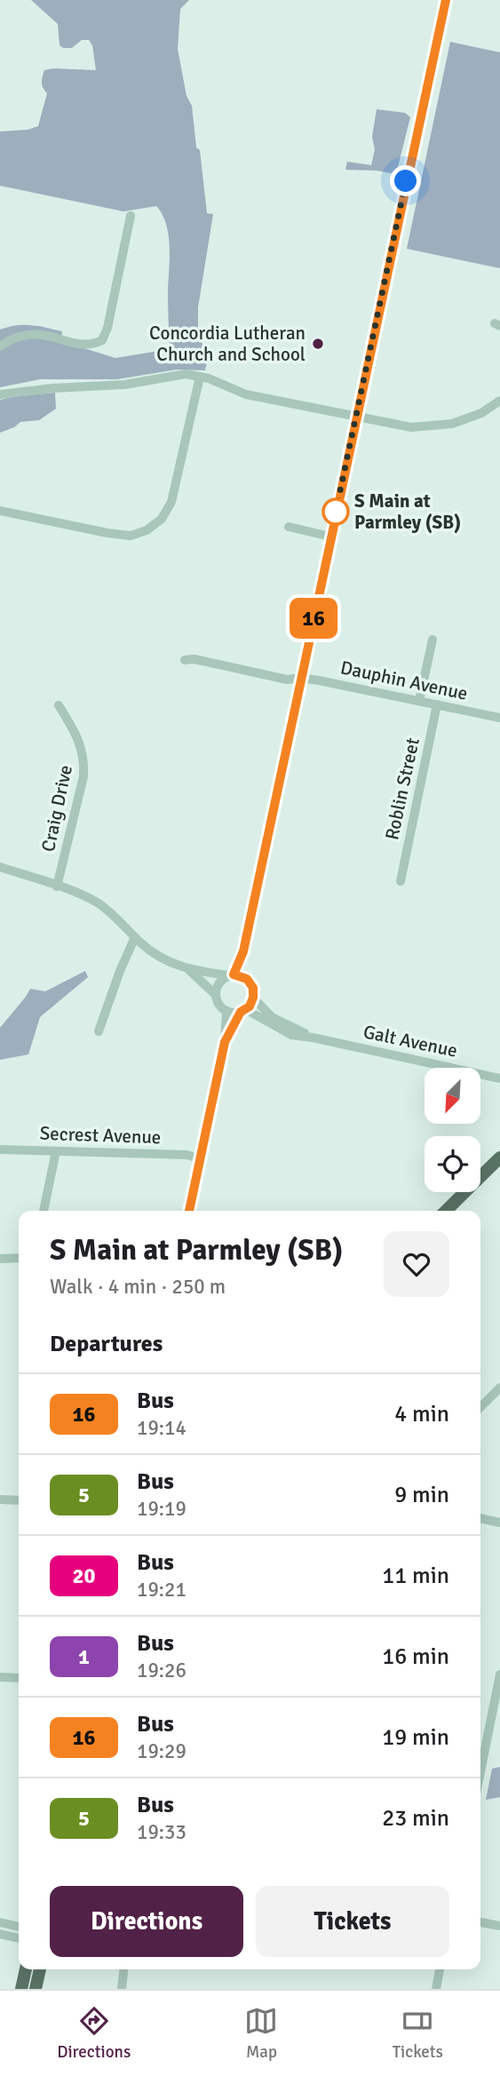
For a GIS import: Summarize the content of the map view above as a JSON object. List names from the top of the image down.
{
  "streets": {
    "street": [
      "Dauphin Avenue",
      "Roblin Street",
      "Craig Drive",
      "Galt Avenue",
      "Secrest Avenue"
    ]
  },
  "crossings": [
    ["Dauphin Avenue", "Roblin Street"]
  ],
  "places": ["Concordia Lutheran Church and School", "S Main at Parmley (SB)"],
  "lines": ["bus line 16"],
  "north": "bottom left",
  "page": {
    "on_map": "16",
    "heading": [
      ["S Main at Parmley (SB)", "Walk · 4 min · 250 m"],
      "Departures"
    ],
    "list": [
      {
        "mark": "16",
        "name": "Bus",
        "note": "19:14",
        "value": "4 min"
      },
      {
        "mark": "5",
        "name": "Bus",
        "note": "19:19",
        "value": "9 min"
      },
      {
        "mark": "20",
        "name": "Bus",
        "note": "19:21",
        "value": "11 min"
      },
      {
        "mark": "1",
        "name": "Bus",
        "note": "19:26",
        "value": "16 min"
      },
      {
        "mark": "16",
        "name": "Bus",
        "note": "19:29",
        "value": "19 min"
      },
      {
        "mark": "5",
        "name": "Bus",
        "note": "19:33",
        "value": "23 min"
      }
    ],
    "buttons": ["Directions", "Tickets"],
    "tabs": ["Directions", "Map", "Tickets"]
  }
}
